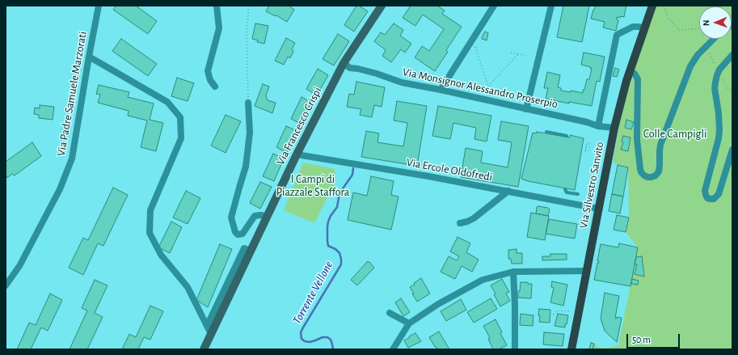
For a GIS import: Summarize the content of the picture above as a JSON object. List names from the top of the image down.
{
  "streets": {
    "main road": ["Via Silvestro Sanvito"],
    "street": [
      "Via Monsignor Alessandro Proserpio",
      "Via Padre Samuele Marzorati",
      "Via Francesco Crispi",
      "Via Ercole Oldofredi"
    ]
  },
  "crossings": [
    ["Via Monsignor Alessandro Proserpio", "Via Francesco Crispi"],
    ["Via Monsignor Alessandro Proserpio", "Via Silvestro Sanvito"],
    ["Via Francesco Crispi", "Via Ercole Oldofredi"],
    ["Via Ercole Oldofredi", "Via Silvestro Sanvito"]
  ],
  "water": ["Torrente Vellone"],
  "parks": ["Colle Campigli", "I Campi di Piazzale Staffora"],
  "scale_bar": "50 m",
  "north": "left"
}
